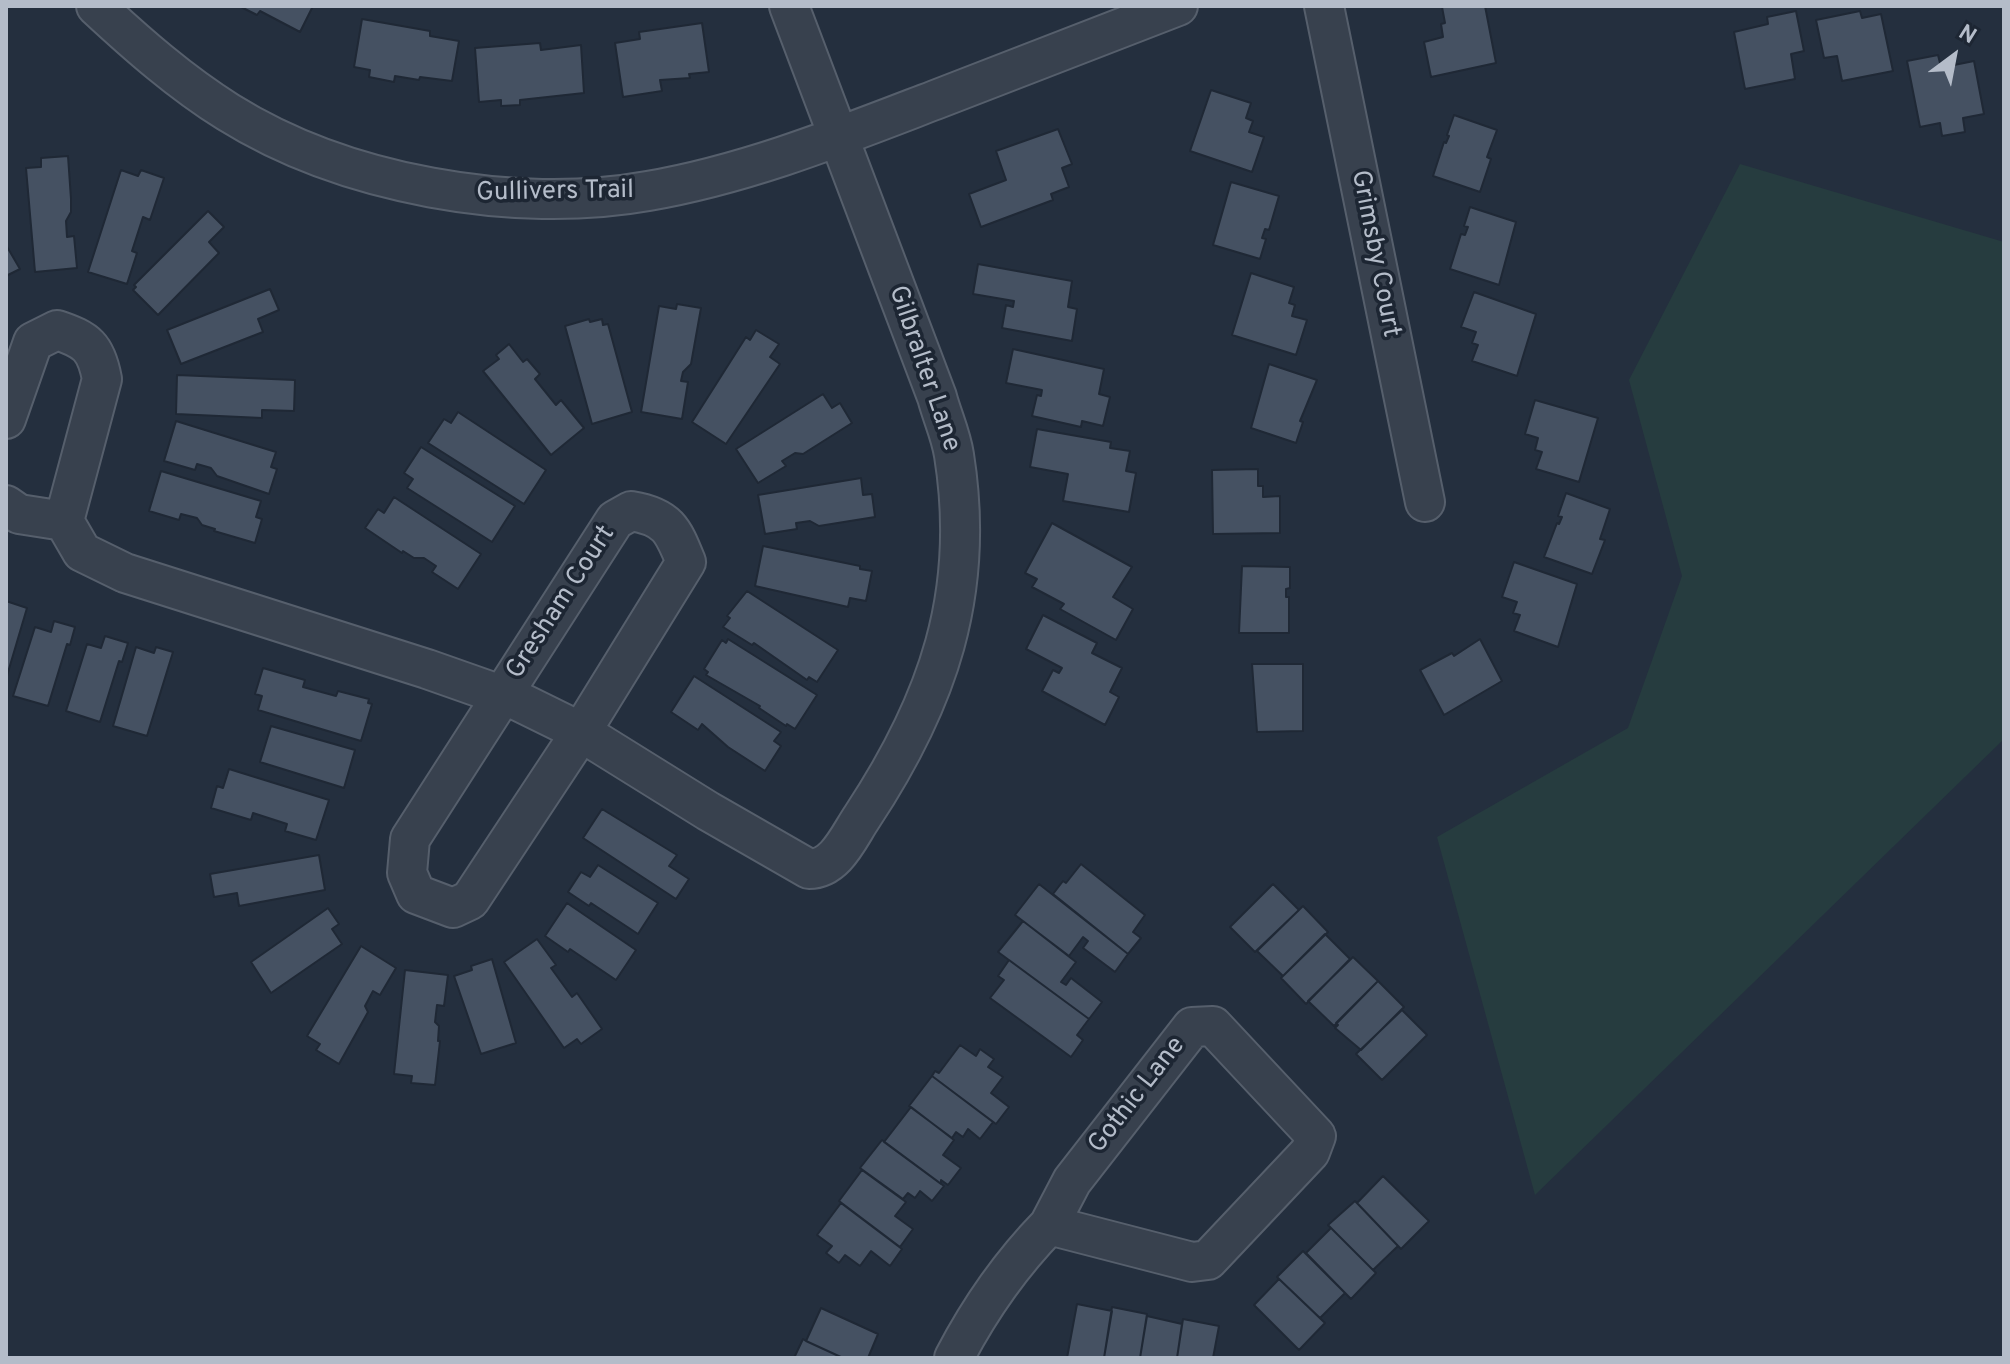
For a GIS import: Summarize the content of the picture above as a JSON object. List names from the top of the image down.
{
  "streets": {
    "street": [
      "Gullivers Trail",
      "Grimsby Court",
      "Gilbralter Lane",
      "Gresham Court",
      "Gothic Lane"
    ]
  },
  "crossings": [
    ["Gullivers Trail", "Gilbralter Lane"],
    ["Gilbralter Lane", "Gresham Court"]
  ],
  "north": "top right"
}
